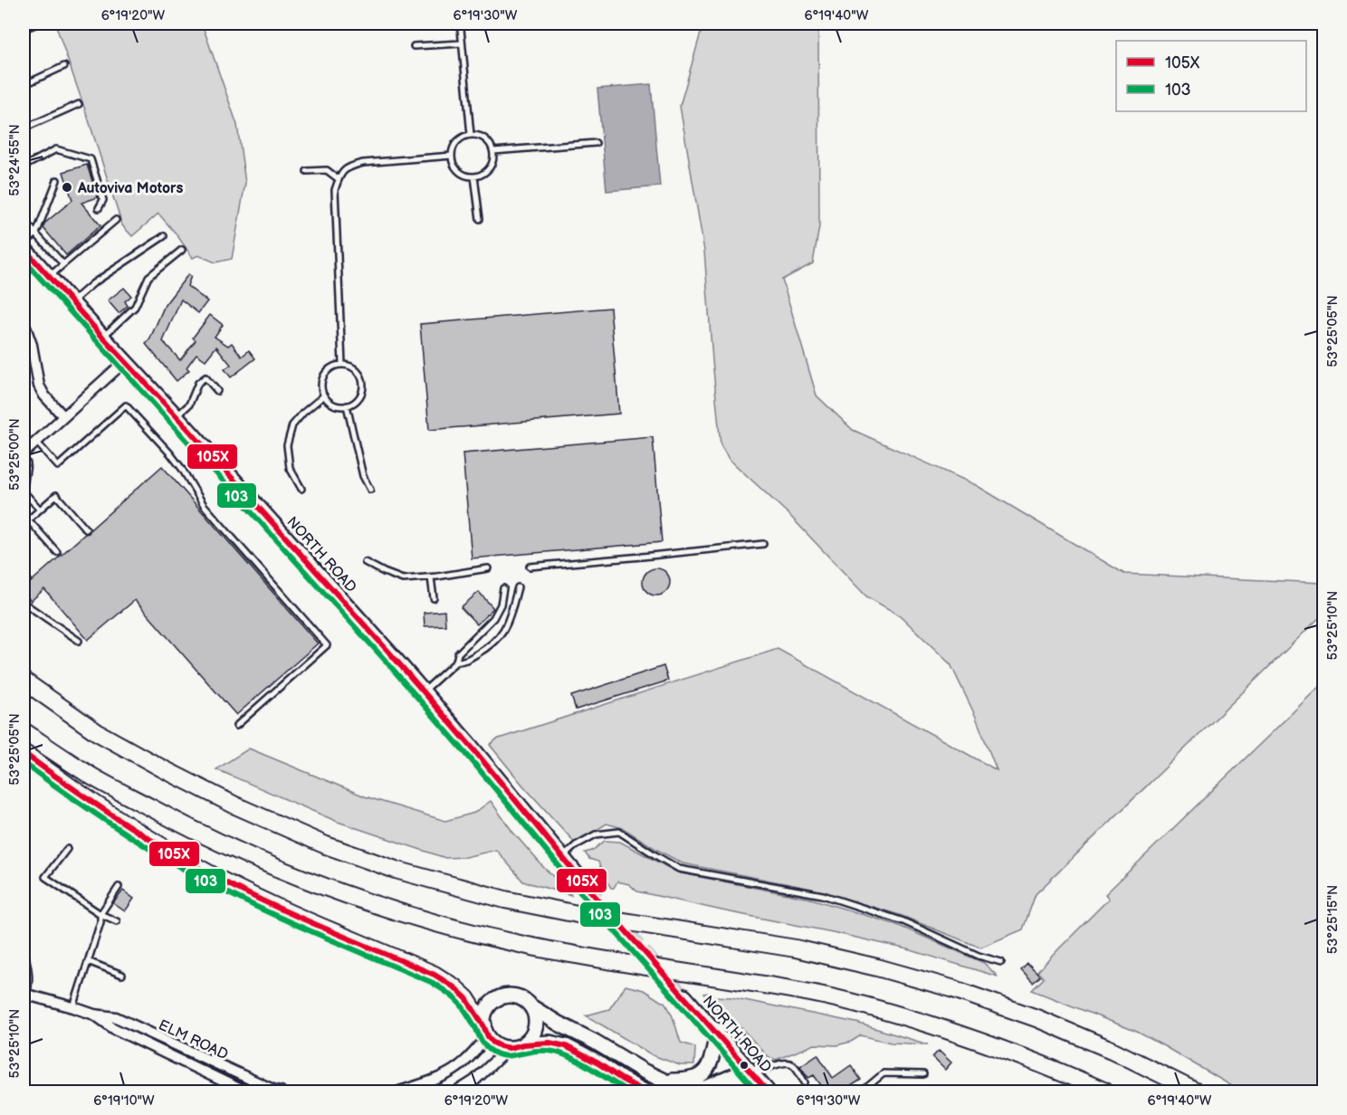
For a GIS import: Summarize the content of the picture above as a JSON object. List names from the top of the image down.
{
  "streets": {
    "main road": ["NORTH ROAD"],
    "street": ["ELM ROAD"]
  },
  "places": ["Autoviva Motors"],
  "lines": ["transit line 105X", "transit line 103"],
  "legend": ["105X", "103"],
  "coordinates": [
    "6°19'20\"W",
    "6°19'30\"W",
    "6°19'40\"W",
    "53°24'55\"N",
    "53°25'05\"N",
    "53°25'00\"N",
    "53°25'10\"N",
    "53°25'15\"N",
    "6°19'10\"W"
  ]
}
